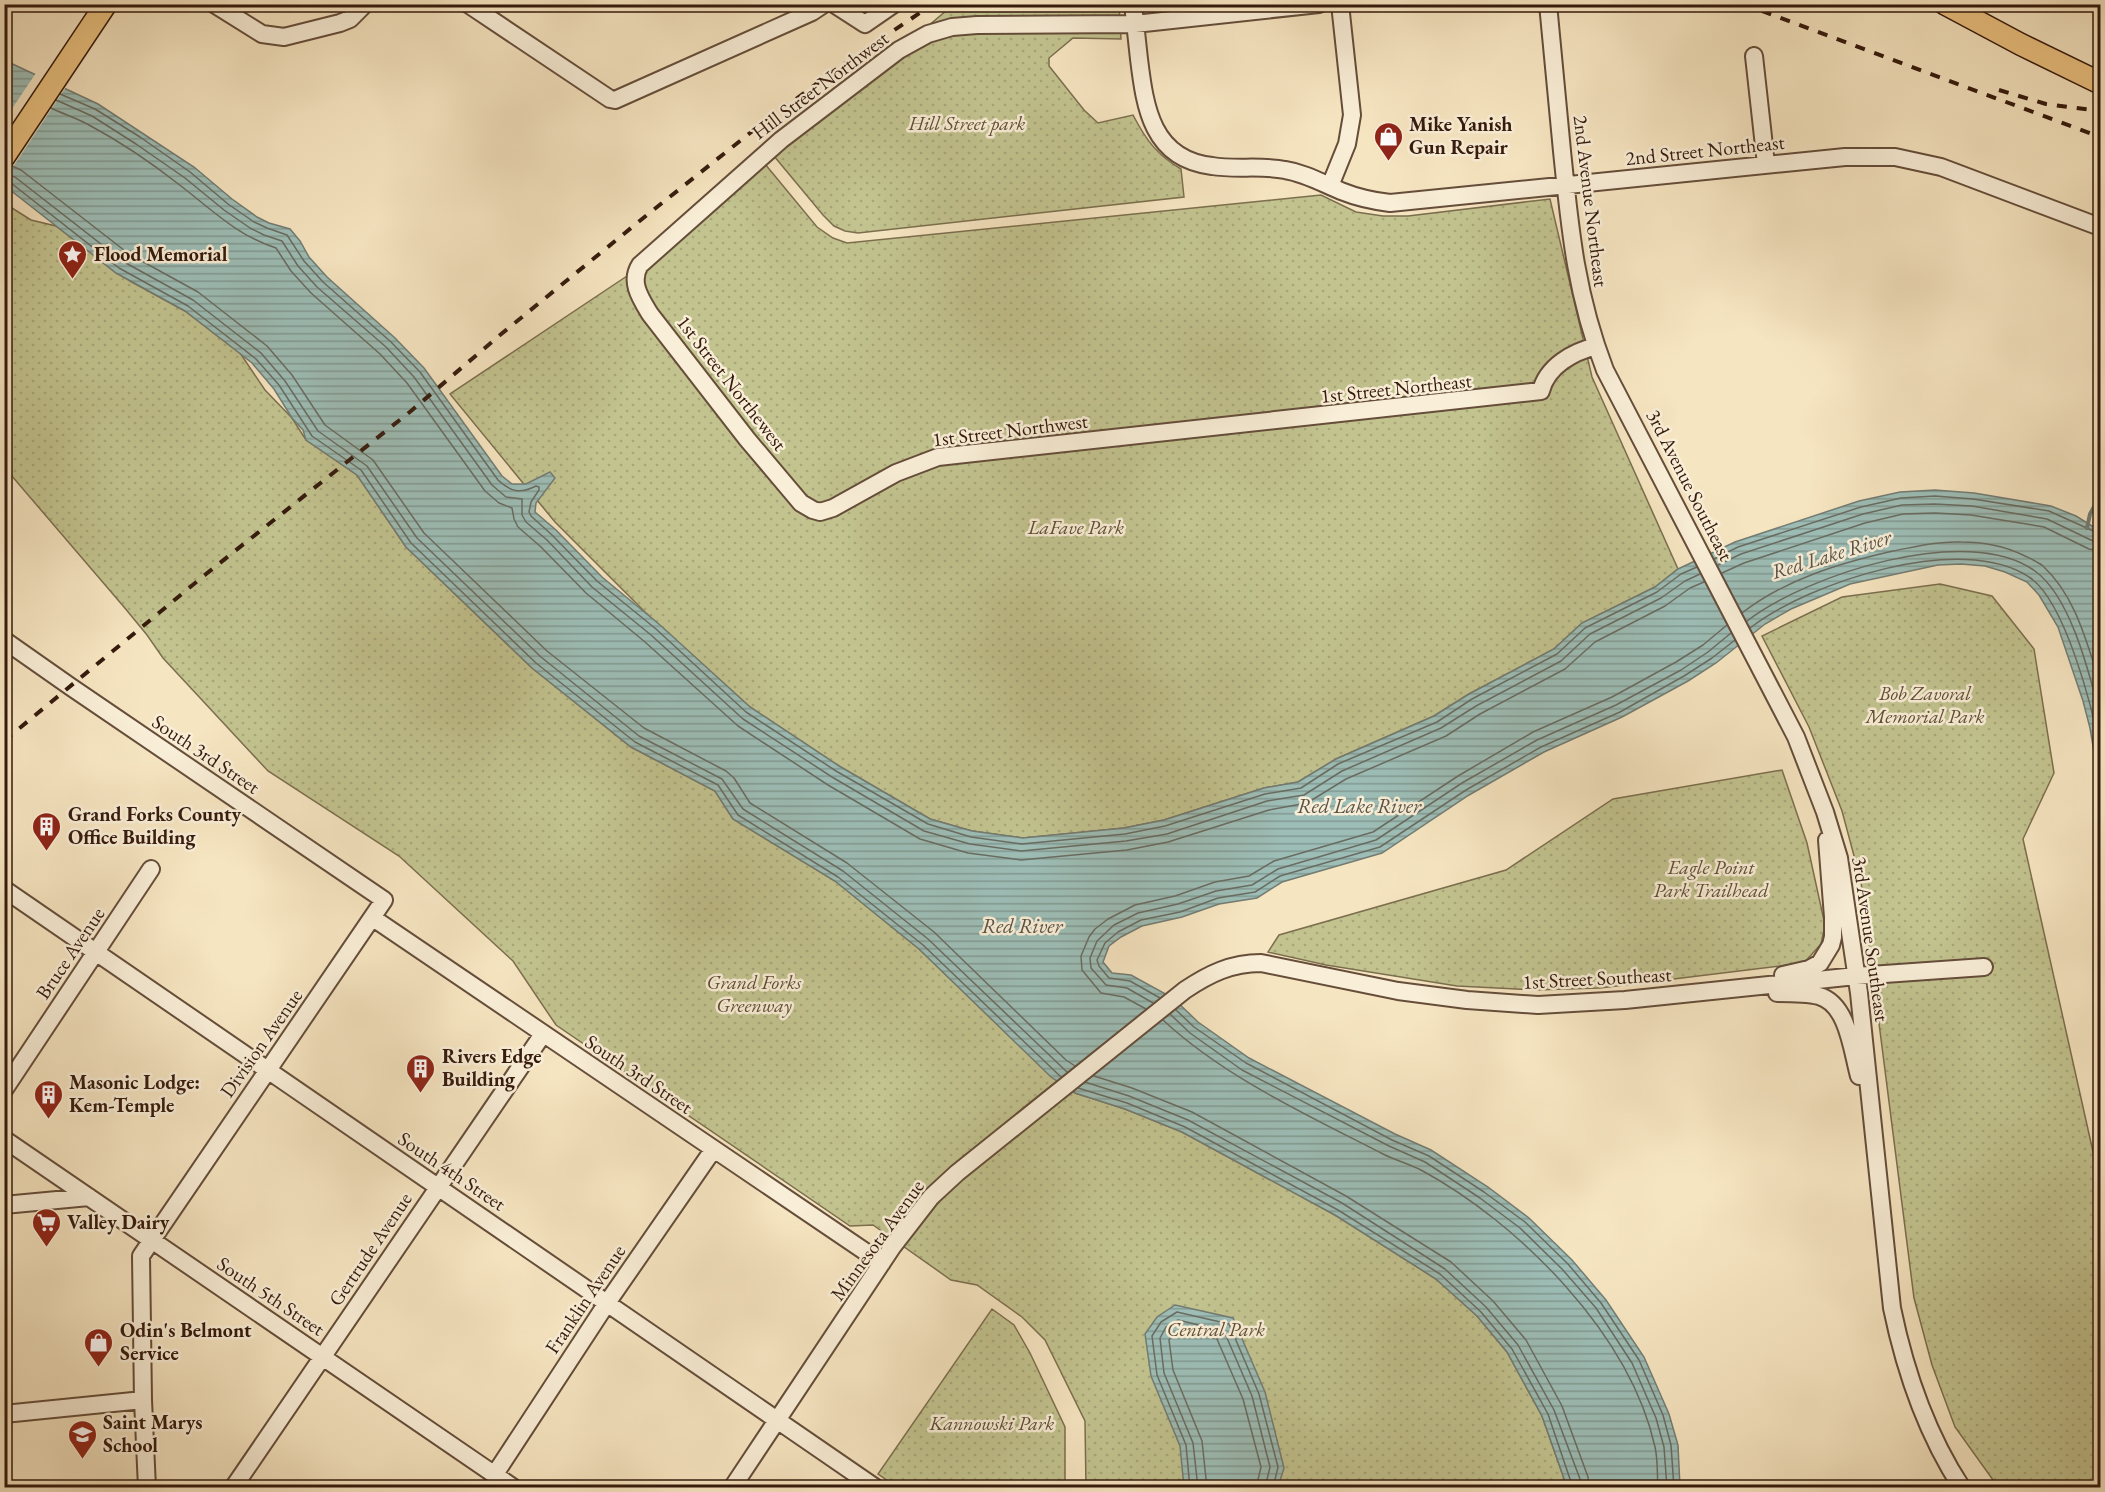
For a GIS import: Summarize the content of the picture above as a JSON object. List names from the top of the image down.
{
  "streets": {
    "street": [
      "Hill Street Northwest",
      "2nd Street Northeast",
      "2nd Avenue Northeast",
      "1st Street Northewest",
      "1st Street Northeast",
      "1st Street Northwest",
      "3rd Avenue Southeast",
      "South 3rd Street",
      "Bruce Avenue",
      "1st Street Southeast",
      "Division Avenue",
      "South 4th Street",
      "Minnesota Avenue",
      "Gertrude Avenue",
      "South 5th Street",
      "Franklin Avenue"
    ]
  },
  "crossings": [
    ["Hill Street Northwest", "2nd Street Northeast"],
    ["Hill Street Northwest", "1st Street Northewest"],
    ["2nd Street Northeast", "2nd Avenue Northeast"],
    ["2nd Avenue Northeast", "1st Street Northeast"],
    ["2nd Avenue Northeast", "3rd Avenue Southeast"],
    ["1st Street Northewest", "1st Street Northwest"],
    ["1st Street Northeast", "1st Street Northwest"],
    ["3rd Avenue Southeast", "1st Street Southeast"],
    ["South 3rd Street", "Division Avenue"],
    ["South 3rd Street", "Minnesota Avenue"],
    ["South 3rd Street", "Gertrude Avenue"],
    ["South 3rd Street", "Franklin Avenue"],
    ["Bruce Avenue", "South 4th Street"],
    ["1st Street Southeast", "Minnesota Avenue"],
    ["Division Avenue", "South 4th Street"],
    ["Division Avenue", "South 5th Street"],
    ["South 4th Street", "Minnesota Avenue"],
    ["South 4th Street", "Gertrude Avenue"],
    ["South 4th Street", "Franklin Avenue"],
    ["Gertrude Avenue", "South 5th Street"],
    ["South 5th Street", "Franklin Avenue"]
  ],
  "water": ["Red Lake River", "Red River"],
  "parks": [
    "Hill Street park",
    "LaFave Park",
    "Bob Zavoral Memorial Park",
    "Eagle Point Park Trailhead",
    "Grand Forks Greenway",
    "Central Park",
    "Kannowski Park"
  ],
  "places": {
    "shop": ["Mike Yanish Gun Repair", "Odin's Belmont Service"],
    "place": ["Flood Memorial"],
    "building": ["Grand Forks County Office Building", "Rivers Edge Building", "Masonic Lodge: Kem-Temple"],
    "supermarket": ["Valley Dairy"],
    "school or university": ["Saint Marys School"]
  }
}
